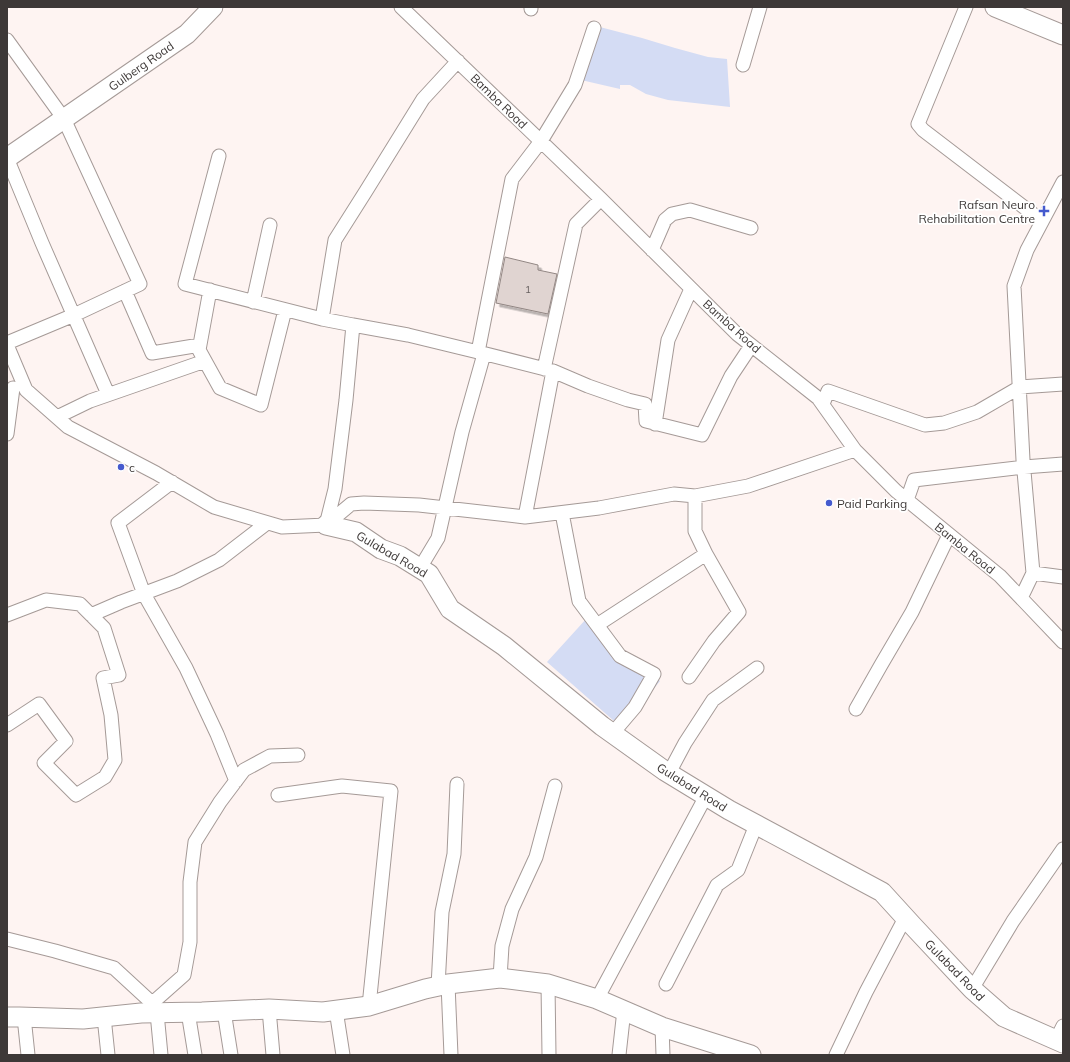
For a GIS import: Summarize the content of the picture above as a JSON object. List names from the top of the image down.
{
  "streets": {
    "street": ["Gulberg Road", "Bamba Road", "Gulabad Road"]
  },
  "places": {
    "health": ["Rafsan Neuro Rehabilitation Centre"],
    "other": ["c", "Paid Parking"]
  },
  "house_numbers": ["1"]
}
